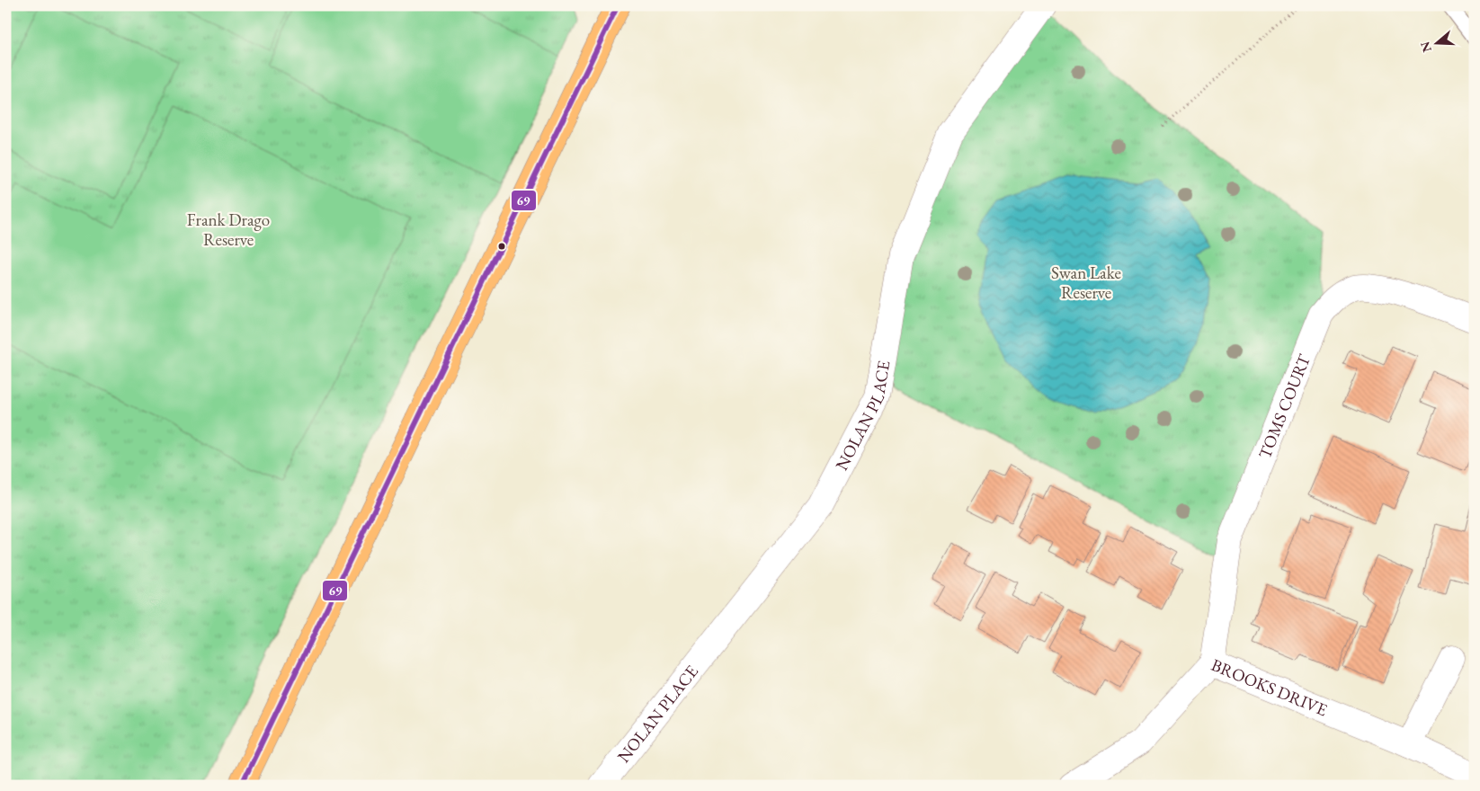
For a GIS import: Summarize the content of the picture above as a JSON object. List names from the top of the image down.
{
  "streets": {
    "street": ["TOMS COURT", "NOLAN PLACE", "BROOKS DRIVE"]
  },
  "crossings": [
    ["TOMS COURT", "BROOKS DRIVE"]
  ],
  "parks": ["Frank Drago Reserve", "Swan Lake Reserve"],
  "lines": ["transit line 69"],
  "north": "left"
}
